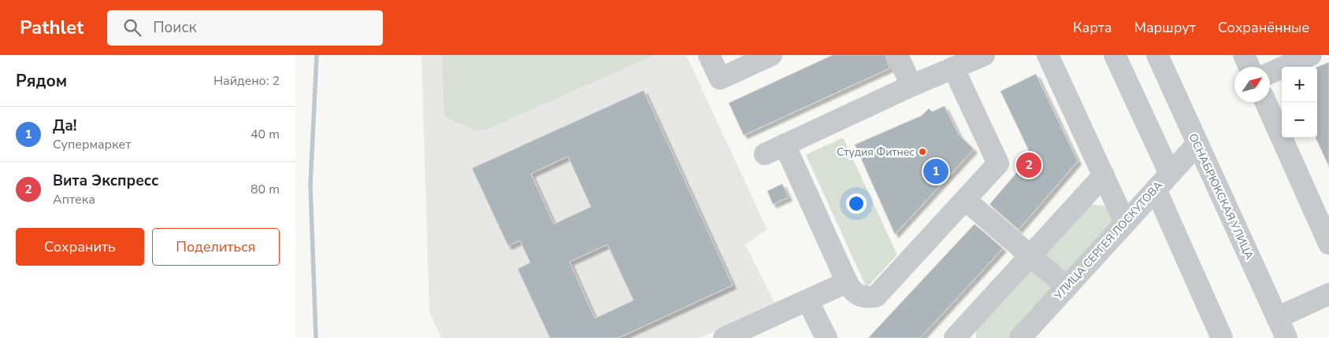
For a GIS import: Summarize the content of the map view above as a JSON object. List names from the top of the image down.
{
  "streets": {
    "street": ["ОСНАБРЮКСКАЯ УЛИЦА", "УЛИЦА СЕРГЕЯ ЛОСКУТОВА"]
  },
  "crossings": [
    ["ОСНАБРЮКСКАЯ УЛИЦА", "УЛИЦА СЕРГЕЯ ЛОСКУТОВА"]
  ],
  "places": ["Студия Фитнес"],
  "north": "top right",
  "page": {
    "header": "Pathlet",
    "search": "Поиск",
    "nav": ["Карта", "Маршрут", "Сохранённые"],
    "heading": ["Рядом", "Найдено: 2"],
    "map_buttons": ["+", "−"],
    "list": [
      {
        "mark": "1",
        "name": "Да!",
        "note": "Супермаркет",
        "value": "40 m"
      },
      {
        "mark": "2",
        "name": "Вита Экспресс",
        "note": "Аптека",
        "value": "80 m"
      }
    ],
    "pins": ["2", "1"],
    "buttons": ["Сохранить", "Поделиться"]
  }
}
